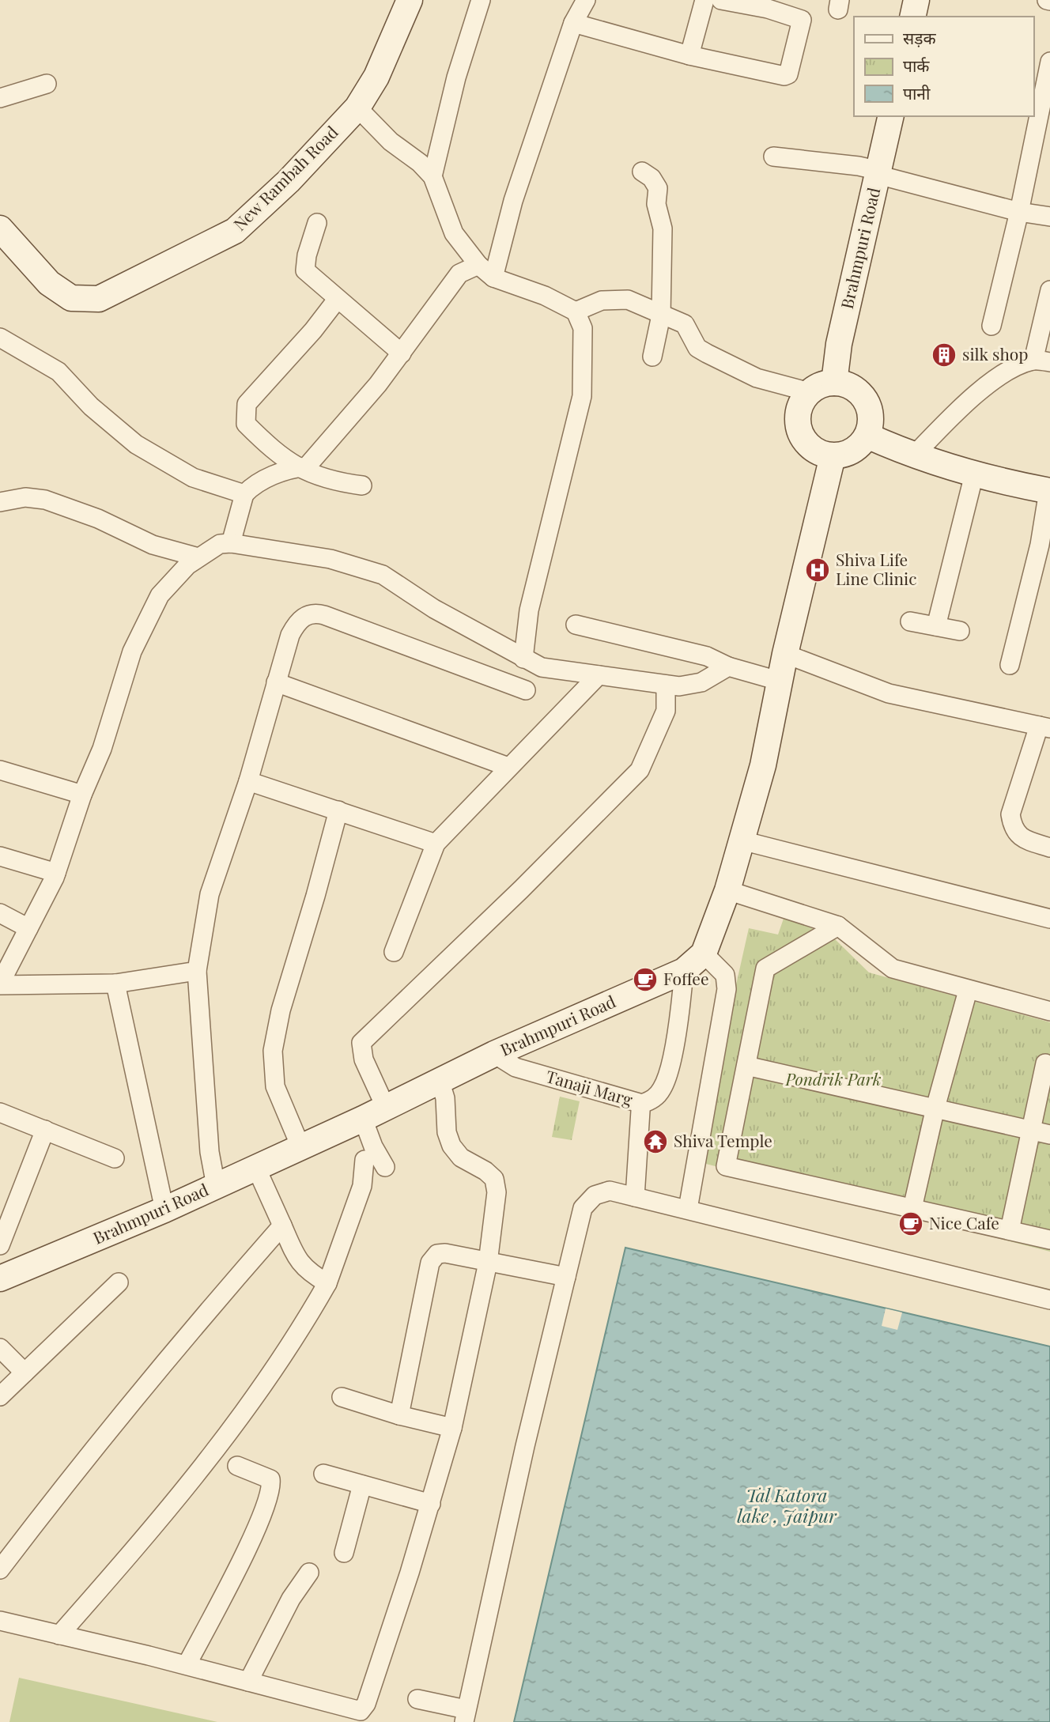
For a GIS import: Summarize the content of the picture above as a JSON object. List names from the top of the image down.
{
  "streets": {
    "street": ["New Rambah Road", "Brahmpuri Road", "Tanaji Marg"]
  },
  "crossings": [
    ["Brahmpuri Road", "Tanaji Marg"]
  ],
  "water": ["Tal Katora lake , Jaipur"],
  "parks": ["Pondrik Park"],
  "places": {
    "building": ["silk shop"],
    "hospital": ["Shiva Life Line Clinic"],
    "cafe": ["Foffee", "Nice Cafe"],
    "temple": ["Shiva Temple"]
  },
  "legend": ["सड़क", "पार्क", "पानी"]
}
